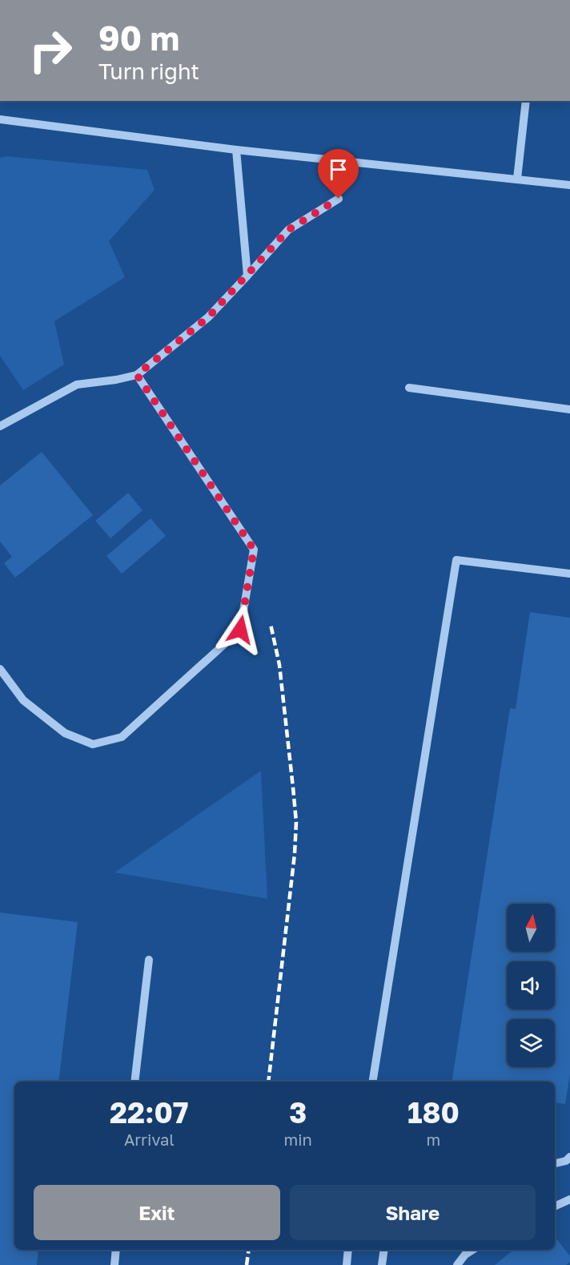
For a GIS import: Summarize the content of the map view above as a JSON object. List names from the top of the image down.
{
  "north": "top",
  "page": {
    "turn": ["90 m", "Turn right"],
    "eta": [
      "22:07",
      "Arrival",
      "3",
      "min",
      "180",
      "m"
    ],
    "buttons": ["Exit", "Share"]
  }
}
